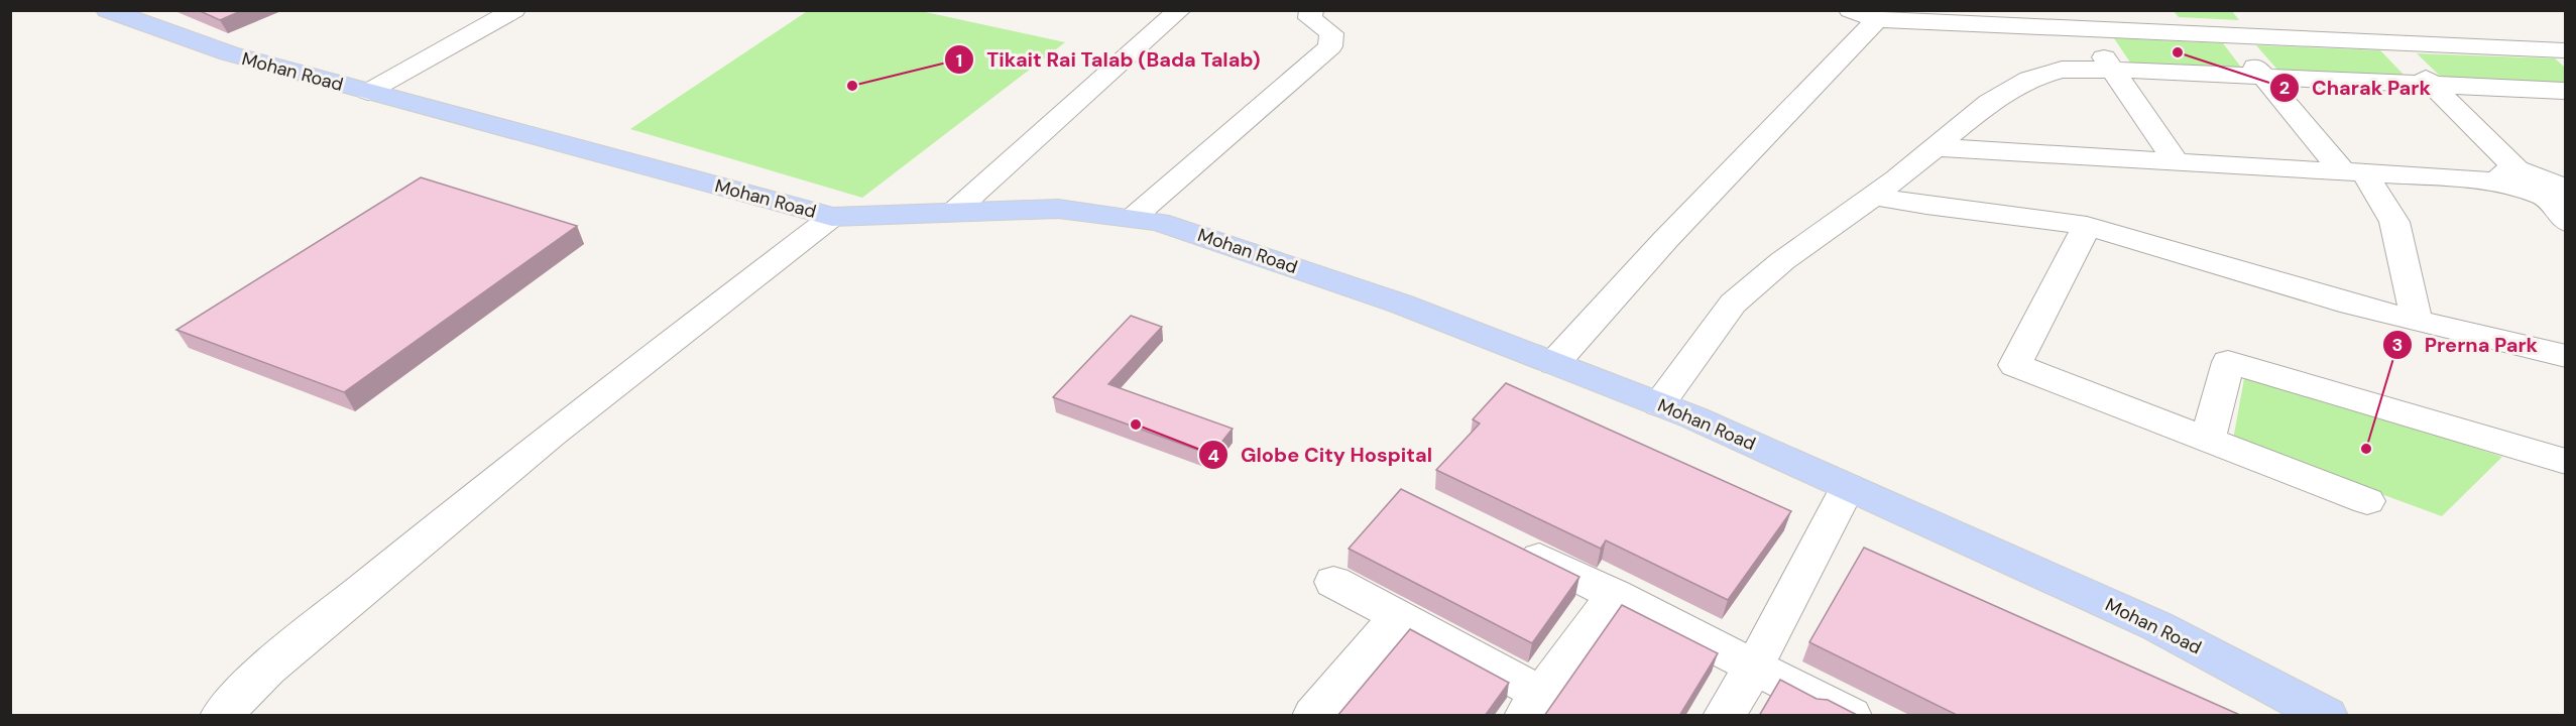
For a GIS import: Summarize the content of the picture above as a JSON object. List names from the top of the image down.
{
  "streets": {
    "main road": ["Mohan Road"]
  },
  "places": [
    "Charak Park",
    "Tikait Rai Talab (Bada Talab)",
    "Globe City Hospital",
    "Prerna Park"
  ]
}
